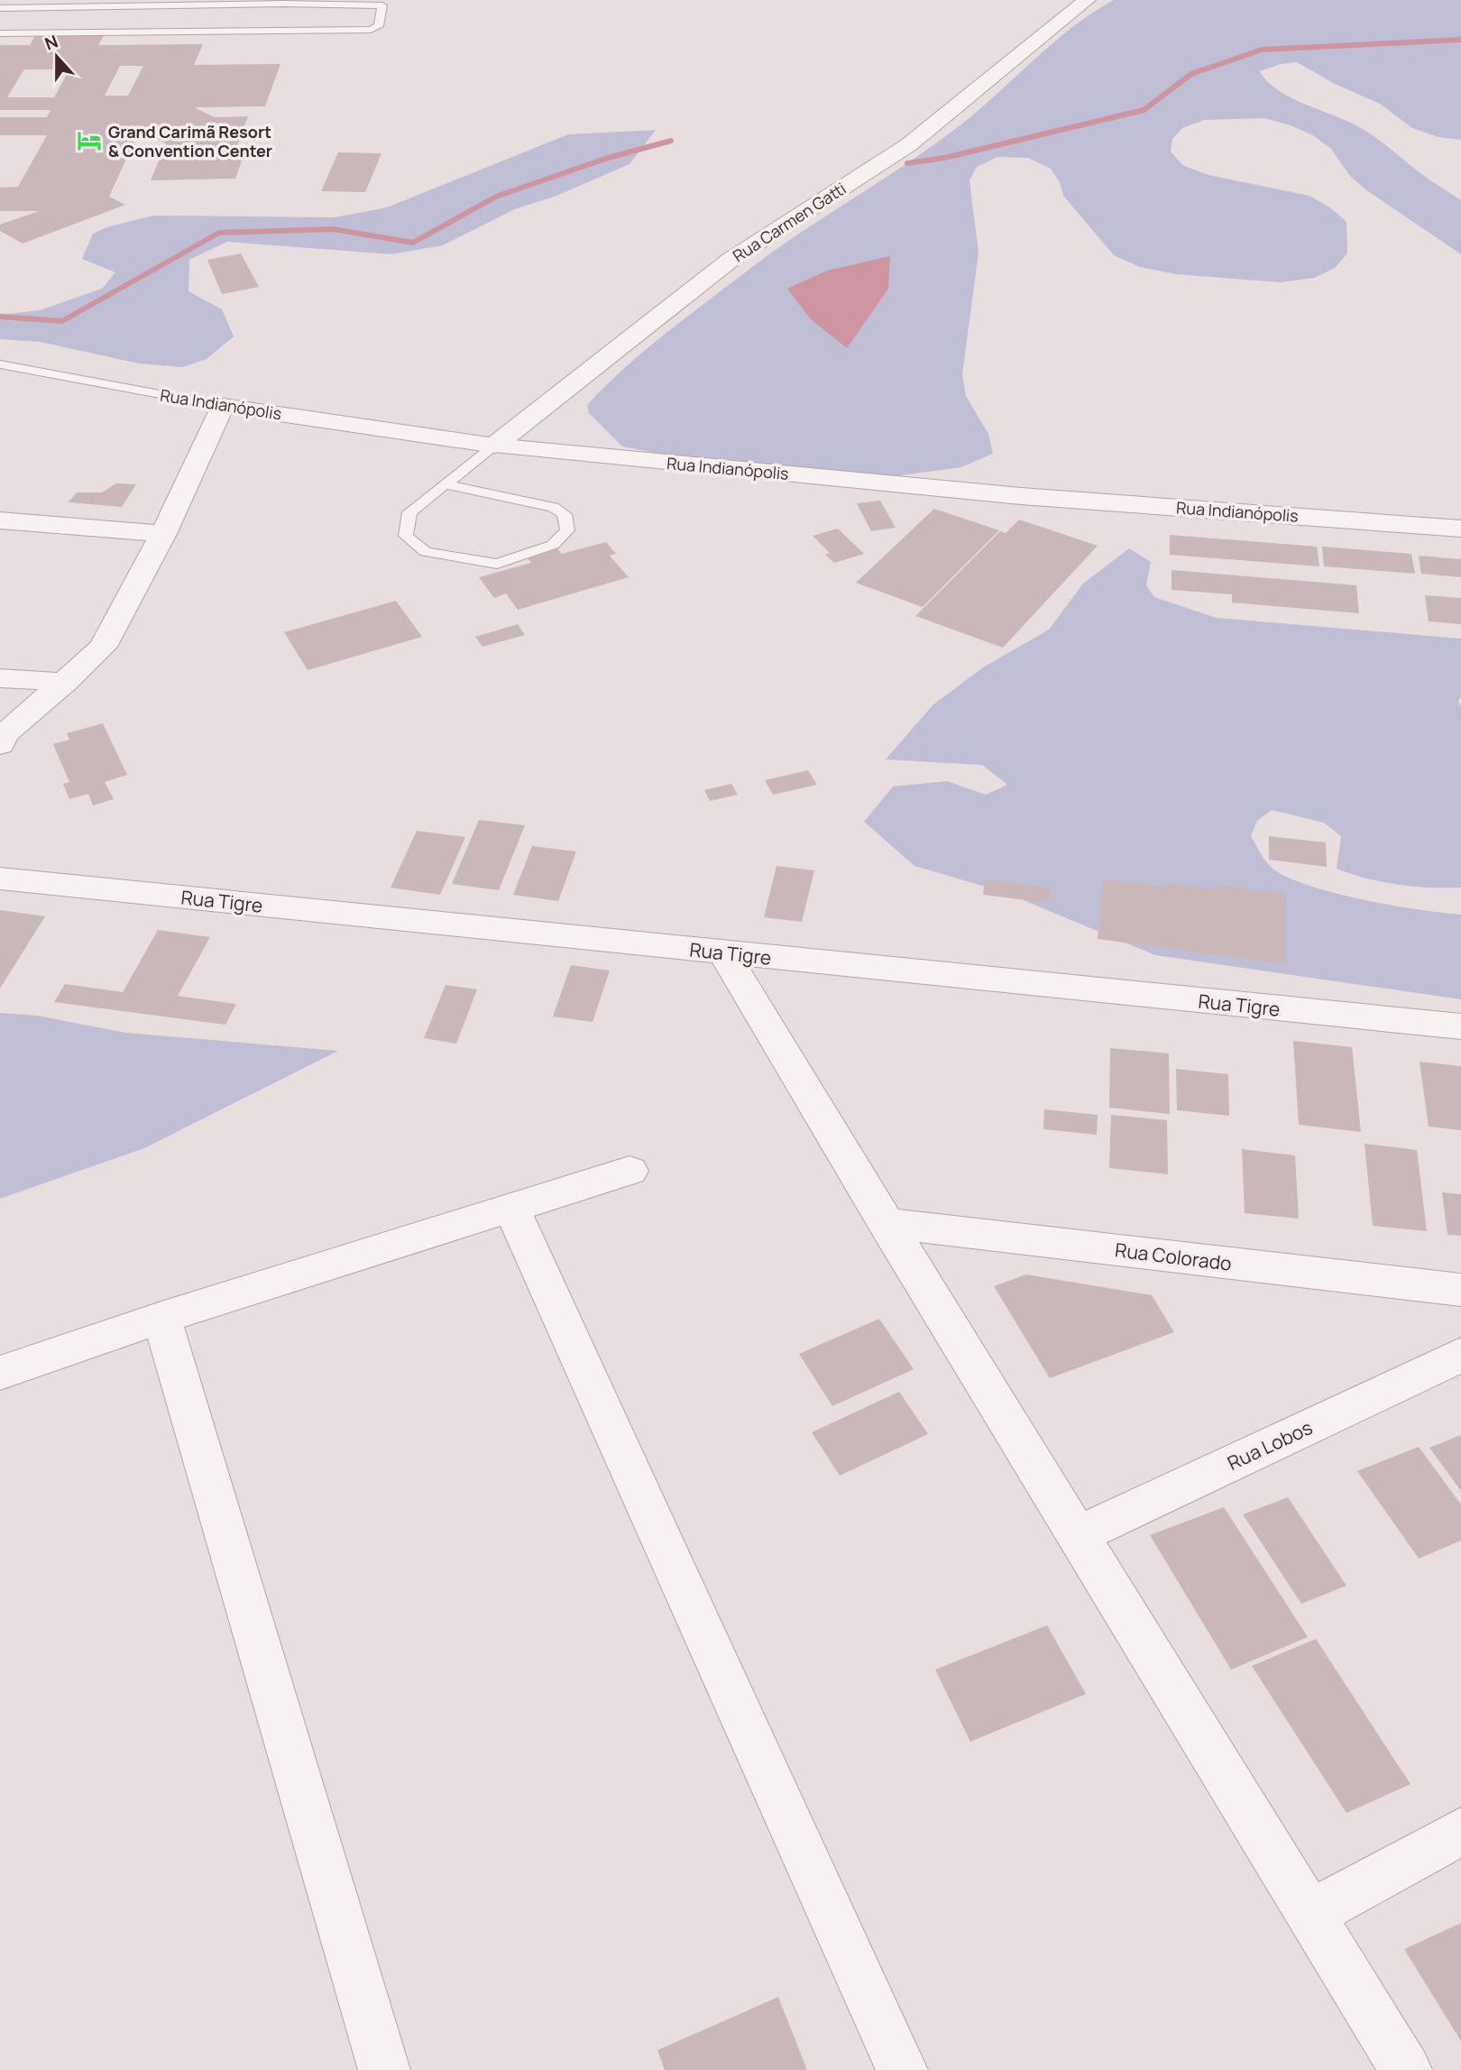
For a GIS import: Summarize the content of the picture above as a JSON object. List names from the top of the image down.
{
  "streets": {
    "street": [
      "Rua Carmen Gatti",
      "Rua Indianópolis",
      "Rua Tigre",
      "Rua Colorado",
      "Rua Lobos"
    ]
  },
  "crossings": [
    ["Rua Carmen Gatti", "Rua Indianópolis"]
  ],
  "places": {
    "hotel": ["Grand Carimã Resort & Convention Center"]
  },
  "north": "top"
}
